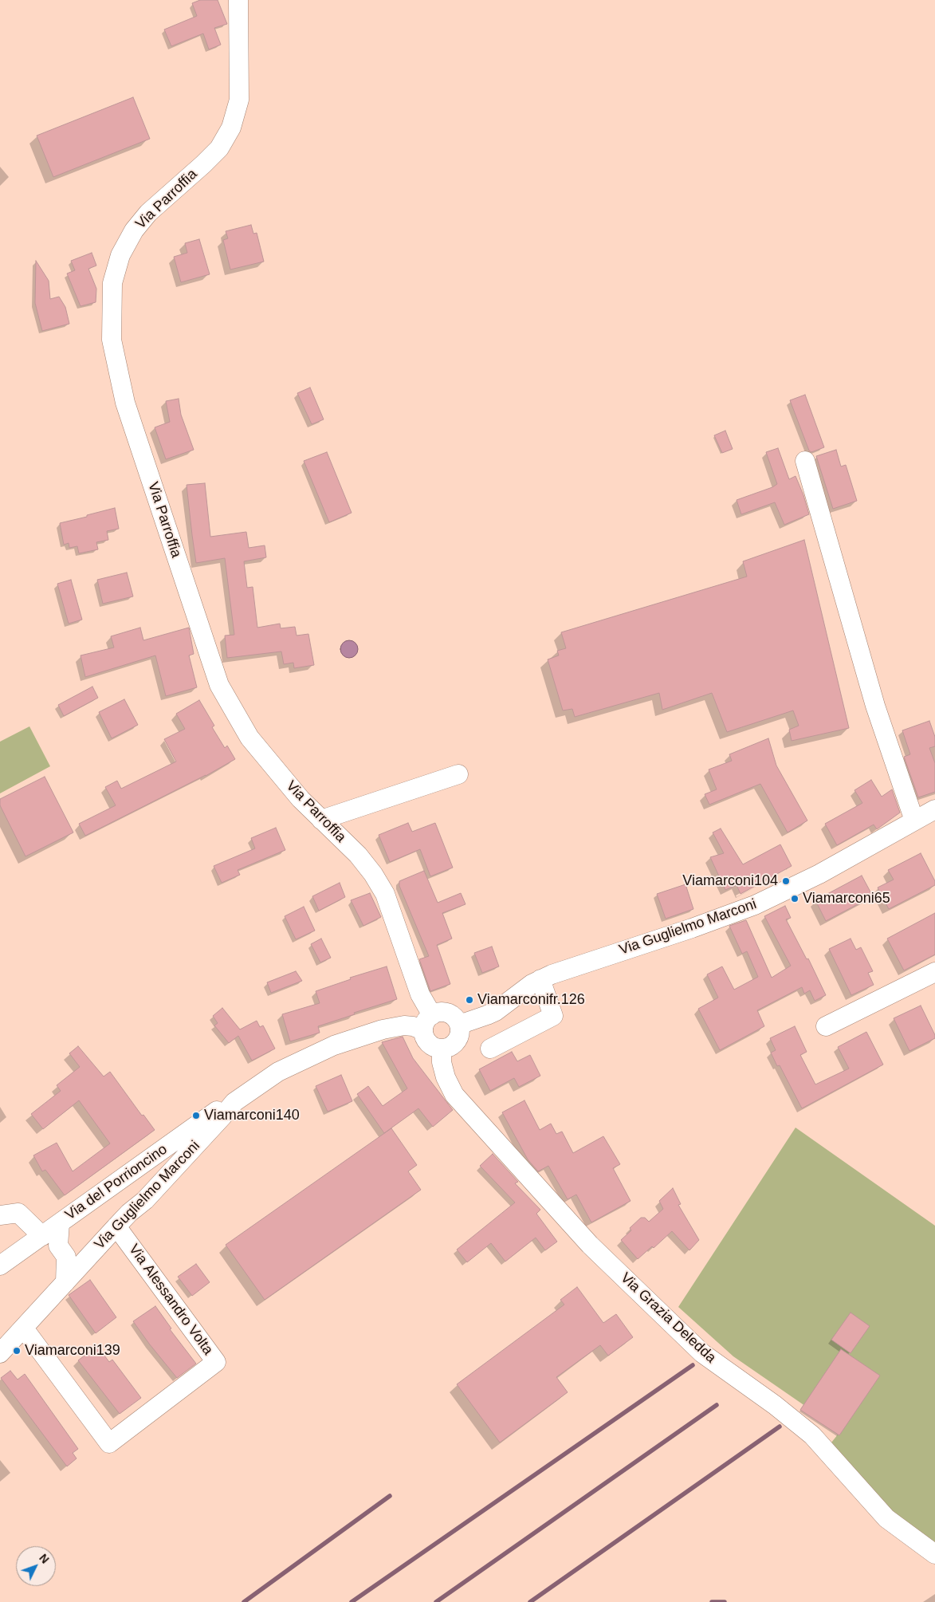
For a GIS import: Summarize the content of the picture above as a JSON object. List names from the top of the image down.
{
  "streets": {
    "street": [
      "Via Parroffia",
      "Via Guglielmo Marconi",
      "Via del Porrioncino",
      "Via Alessandro Volta",
      "Via Grazia Deledda"
    ]
  },
  "crossings": [
    ["Via Parroffia", "Via Guglielmo Marconi"],
    ["Via Parroffia", "Via Grazia Deledda"],
    ["Via Guglielmo Marconi", "Via del Porrioncino"],
    ["Via Guglielmo Marconi", "Via Alessandro Volta"],
    ["Via Guglielmo Marconi", "Via Grazia Deledda"]
  ],
  "places": [
    "Viamarconi104",
    "Viamarconi65",
    "Viamarconifr.126",
    "Viamarconi140",
    "Viamarconi139"
  ],
  "north": "top right"
}
